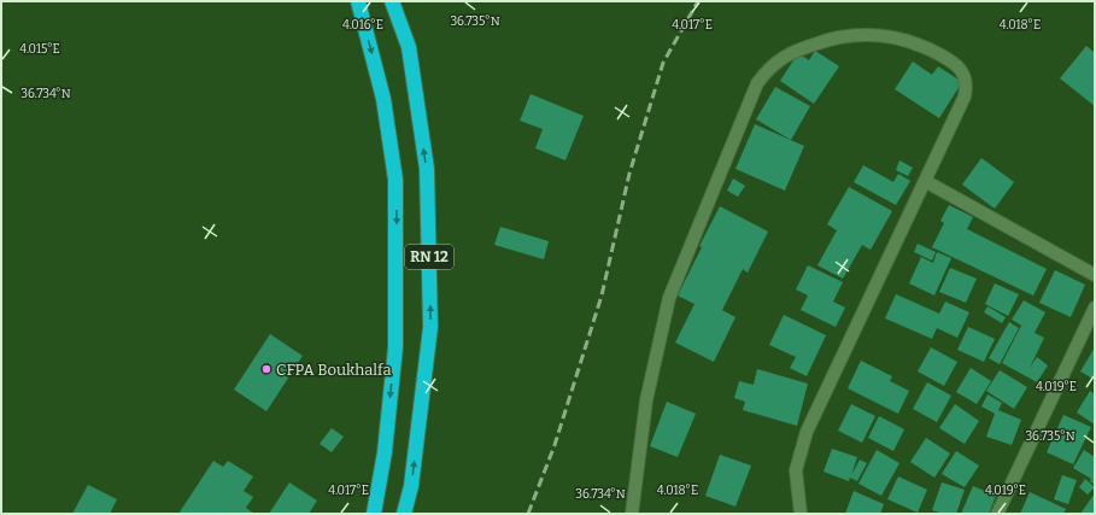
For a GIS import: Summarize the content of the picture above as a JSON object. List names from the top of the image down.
{
  "streets": {
    "highway": ["RN 12"]
  },
  "places": ["CFPA Boukhalfa"],
  "coordinates": [
    "36.735°N",
    "4.016°E",
    "4.017°E",
    "4.018°E",
    "4.015°E",
    "36.734°N",
    "4.019°E"
  ]
}
